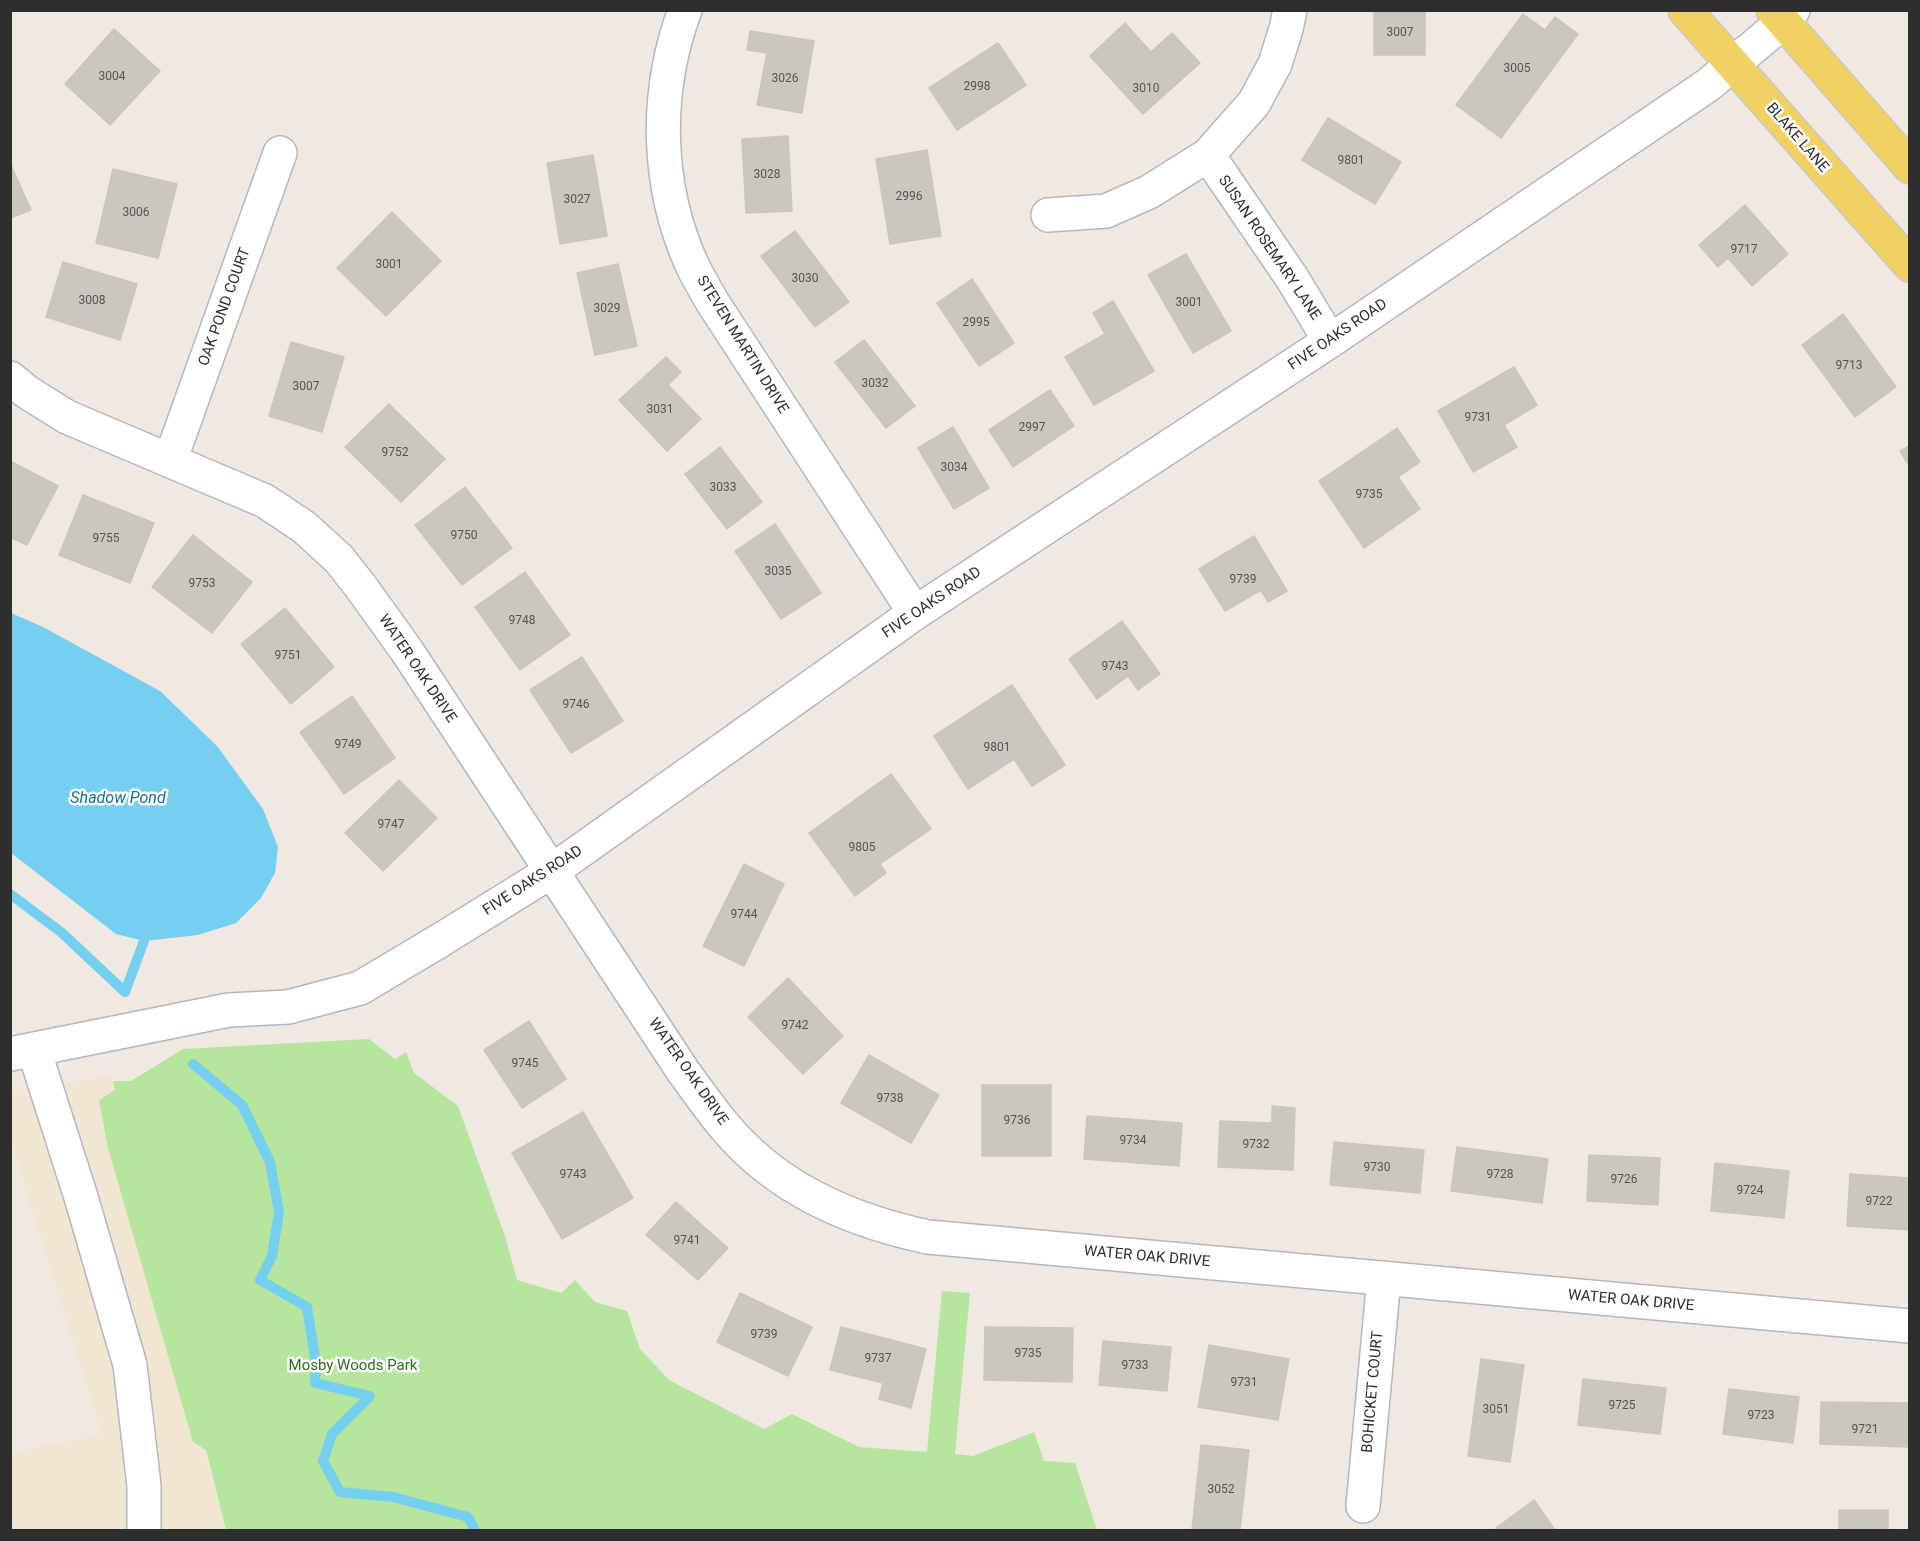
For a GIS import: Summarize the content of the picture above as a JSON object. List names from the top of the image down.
{
  "streets": {
    "main road": ["BLAKE LANE"],
    "street": [
      "SUSAN ROSEMARY LANE",
      "OAK POND COURT",
      "FIVE OAKS ROAD",
      "STEVEN MARTIN DRIVE",
      "WATER OAK DRIVE",
      "BOHICKET COURT"
    ]
  },
  "crossings": [
    ["BLAKE LANE", "FIVE OAKS ROAD"],
    ["SUSAN ROSEMARY LANE", "FIVE OAKS ROAD"],
    ["OAK POND COURT", "WATER OAK DRIVE"],
    ["FIVE OAKS ROAD", "STEVEN MARTIN DRIVE"],
    ["FIVE OAKS ROAD", "WATER OAK DRIVE"],
    ["WATER OAK DRIVE", "BOHICKET COURT"]
  ],
  "water": ["Shadow Pond"],
  "parks": ["Mosby Woods Park"],
  "house_numbers": [
    "3007",
    "3005",
    "3004",
    "3026",
    "2998",
    "3010",
    "9801",
    "3028",
    "2996",
    "3027",
    "3006",
    "9717",
    "3001",
    "3030",
    "3008",
    "3001",
    "3029",
    "2995",
    "9713",
    "3032",
    "3007",
    "3031",
    "9731",
    "2997",
    "9752",
    "3034",
    "3033",
    "9735",
    "9750",
    "9755",
    "3035",
    "9739",
    "9753",
    "9748",
    "9751",
    "9743",
    "9746",
    "9749",
    "9801",
    "9747",
    "9805",
    "9744",
    "9742",
    "9745",
    "9738",
    "9736",
    "9734",
    "9732",
    "9730",
    "9743",
    "9728",
    "9726",
    "9724",
    "9722",
    "9741",
    "9739",
    "9735",
    "9737",
    "9733",
    "9731",
    "9725",
    "3051",
    "9723",
    "9721",
    "3052"
  ]
}
